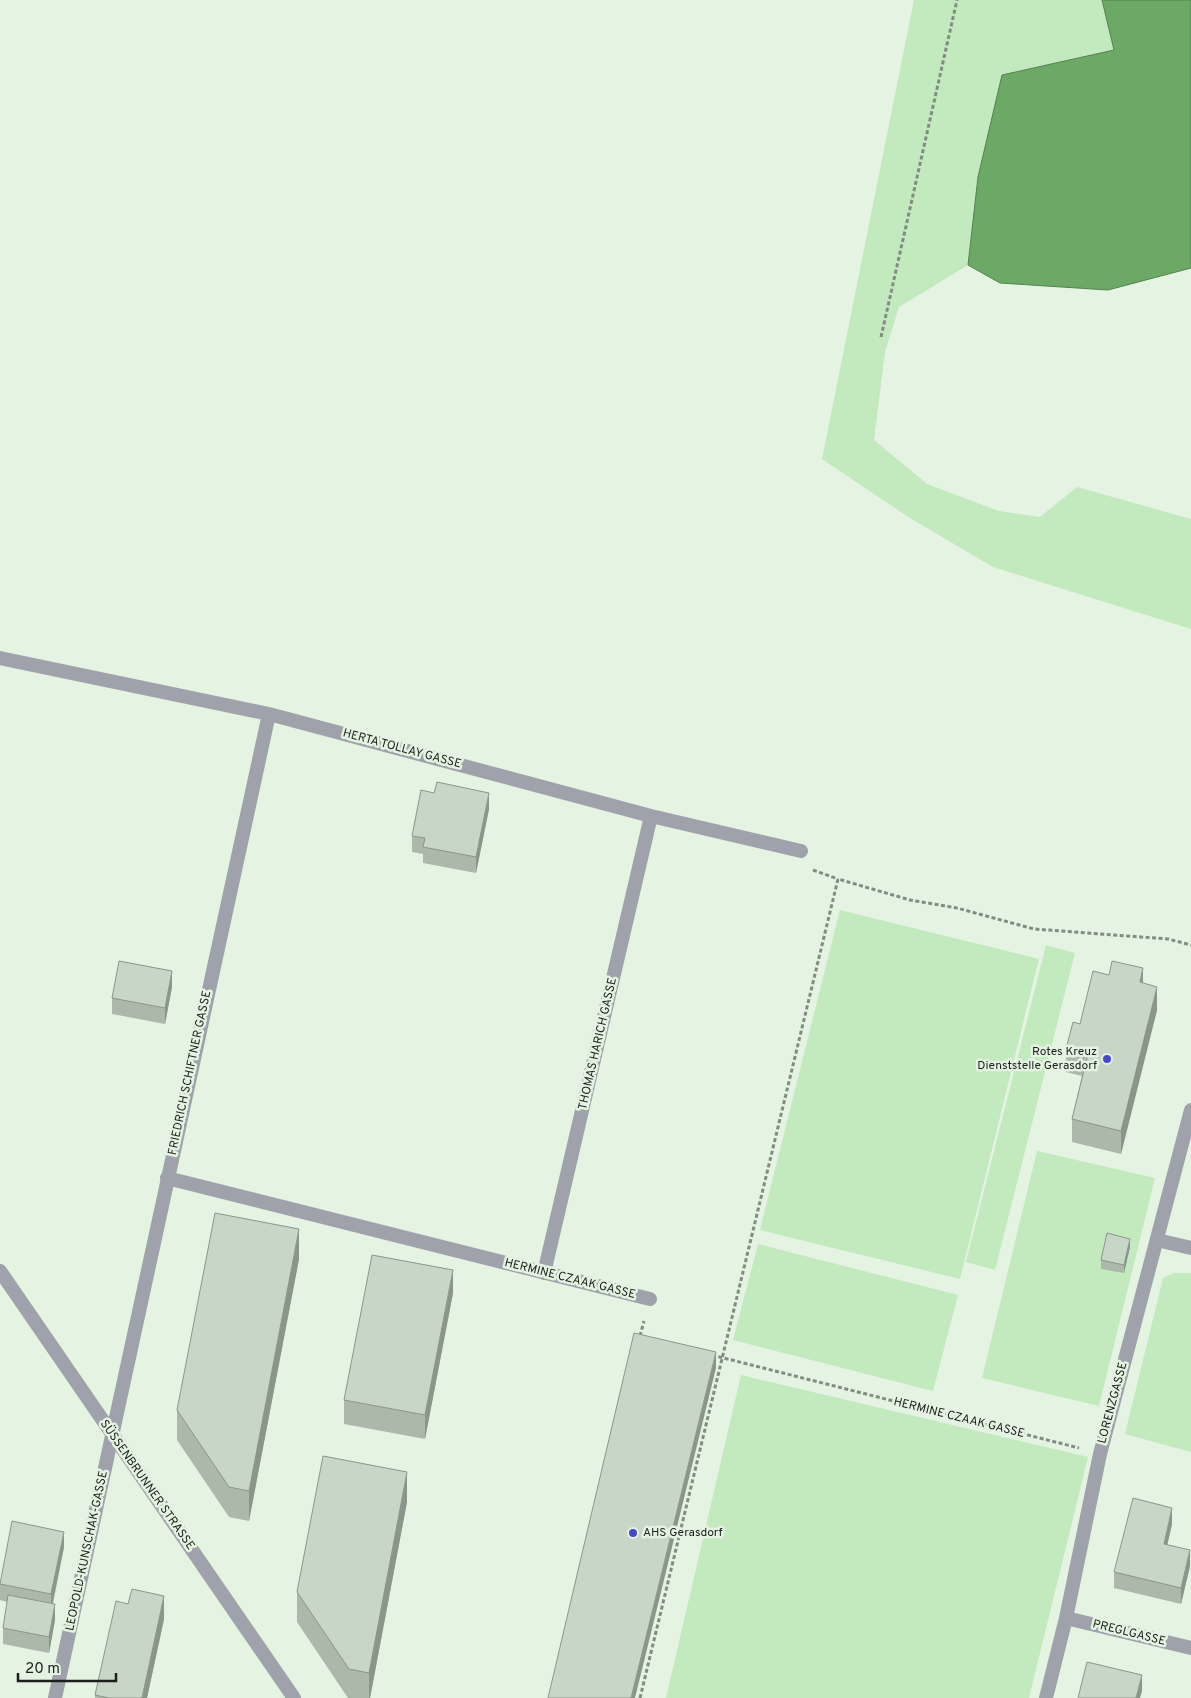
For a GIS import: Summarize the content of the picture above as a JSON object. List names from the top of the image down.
{
  "streets": {
    "street": [
      "HERTA TOLLAY GASSE",
      "THOMAS HARICH GASSE",
      "FRIEDRICH SCHIFTNER GASSE",
      "HERMINE CZAAK GASSE",
      "LORENZGASSE",
      "SÜSSENBRUNNER STRASSE",
      "LEOPOLD-KUNSCHAK-GASSE",
      "PREGLGASSE"
    ]
  },
  "crossings": [
    ["HERTA TOLLAY GASSE", "THOMAS HARICH GASSE"],
    ["HERTA TOLLAY GASSE", "FRIEDRICH SCHIFTNER GASSE"],
    ["THOMAS HARICH GASSE", "HERMINE CZAAK GASSE"],
    ["FRIEDRICH SCHIFTNER GASSE", "HERMINE CZAAK GASSE"],
    ["FRIEDRICH SCHIFTNER GASSE", "SÜSSENBRUNNER STRASSE"],
    ["FRIEDRICH SCHIFTNER GASSE", "LEOPOLD-KUNSCHAK-GASSE"],
    ["HERMINE CZAAK GASSE", "LORENZGASSE"],
    ["LORENZGASSE", "PREGLGASSE"],
    ["SÜSSENBRUNNER STRASSE", "LEOPOLD-KUNSCHAK-GASSE"]
  ],
  "places": ["Rotes Kreuz Dienststelle Gerasdorf", "AHS Gerasdorf"],
  "scale_bar": "20 m"
}
